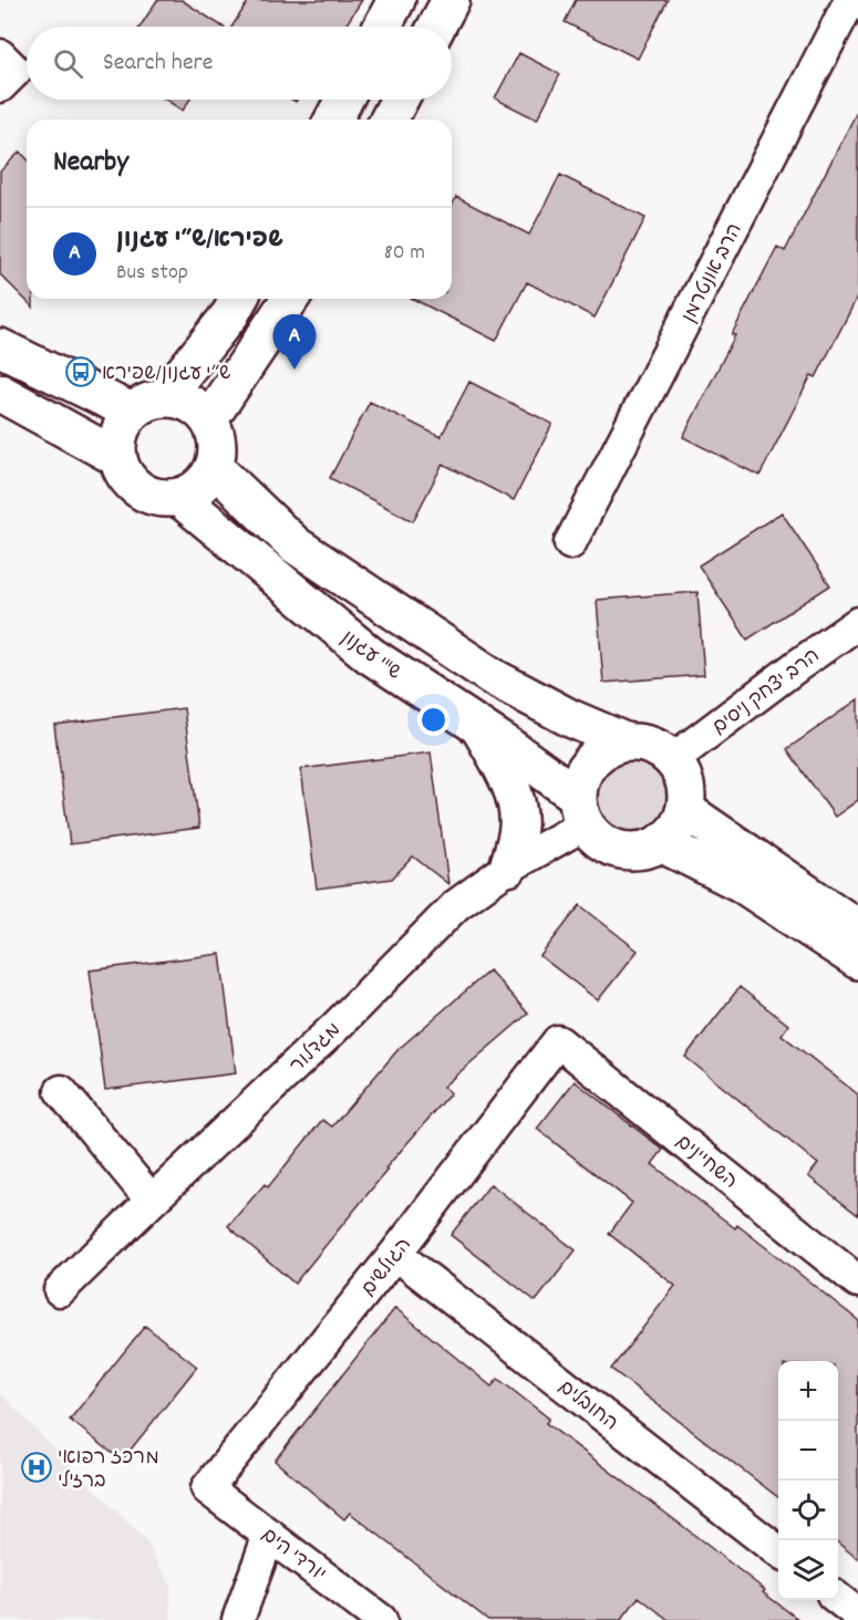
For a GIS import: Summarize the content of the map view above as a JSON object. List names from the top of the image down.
{
  "streets": {
    "street": [
      "הרב אונטרמן",
      "ש\"י עגנון",
      "הרב יצחק ניסים",
      "מגדלור",
      "השחיינים",
      "הגולשים",
      "החובלים",
      "יורדי הים"
    ]
  },
  "crossings": [
    ["ש\"י עגנון", "הרב יצחק ניסים"],
    ["ש\"י עגנון", "מגדלור"],
    ["הרב יצחק ניסים", "מגדלור"],
    ["השחיינים", "הגולשים"],
    ["הגולשים", "החובלים"],
    ["הגולשים", "יורדי הים"]
  ],
  "places": {
    "bus stop": ["ש״י עגנון/שפירא"],
    "hospital": ["מרכז רפואי ברזילי"]
  },
  "page": {
    "search": "Search here",
    "heading": "Nearby",
    "list": [
      {
        "mark": "A",
        "name": "שפירא/ש״י עגנון",
        "note": "Bus stop",
        "value": "80 m"
      }
    ],
    "pins": "A",
    "map_buttons": ["+", "−"]
  }
}
